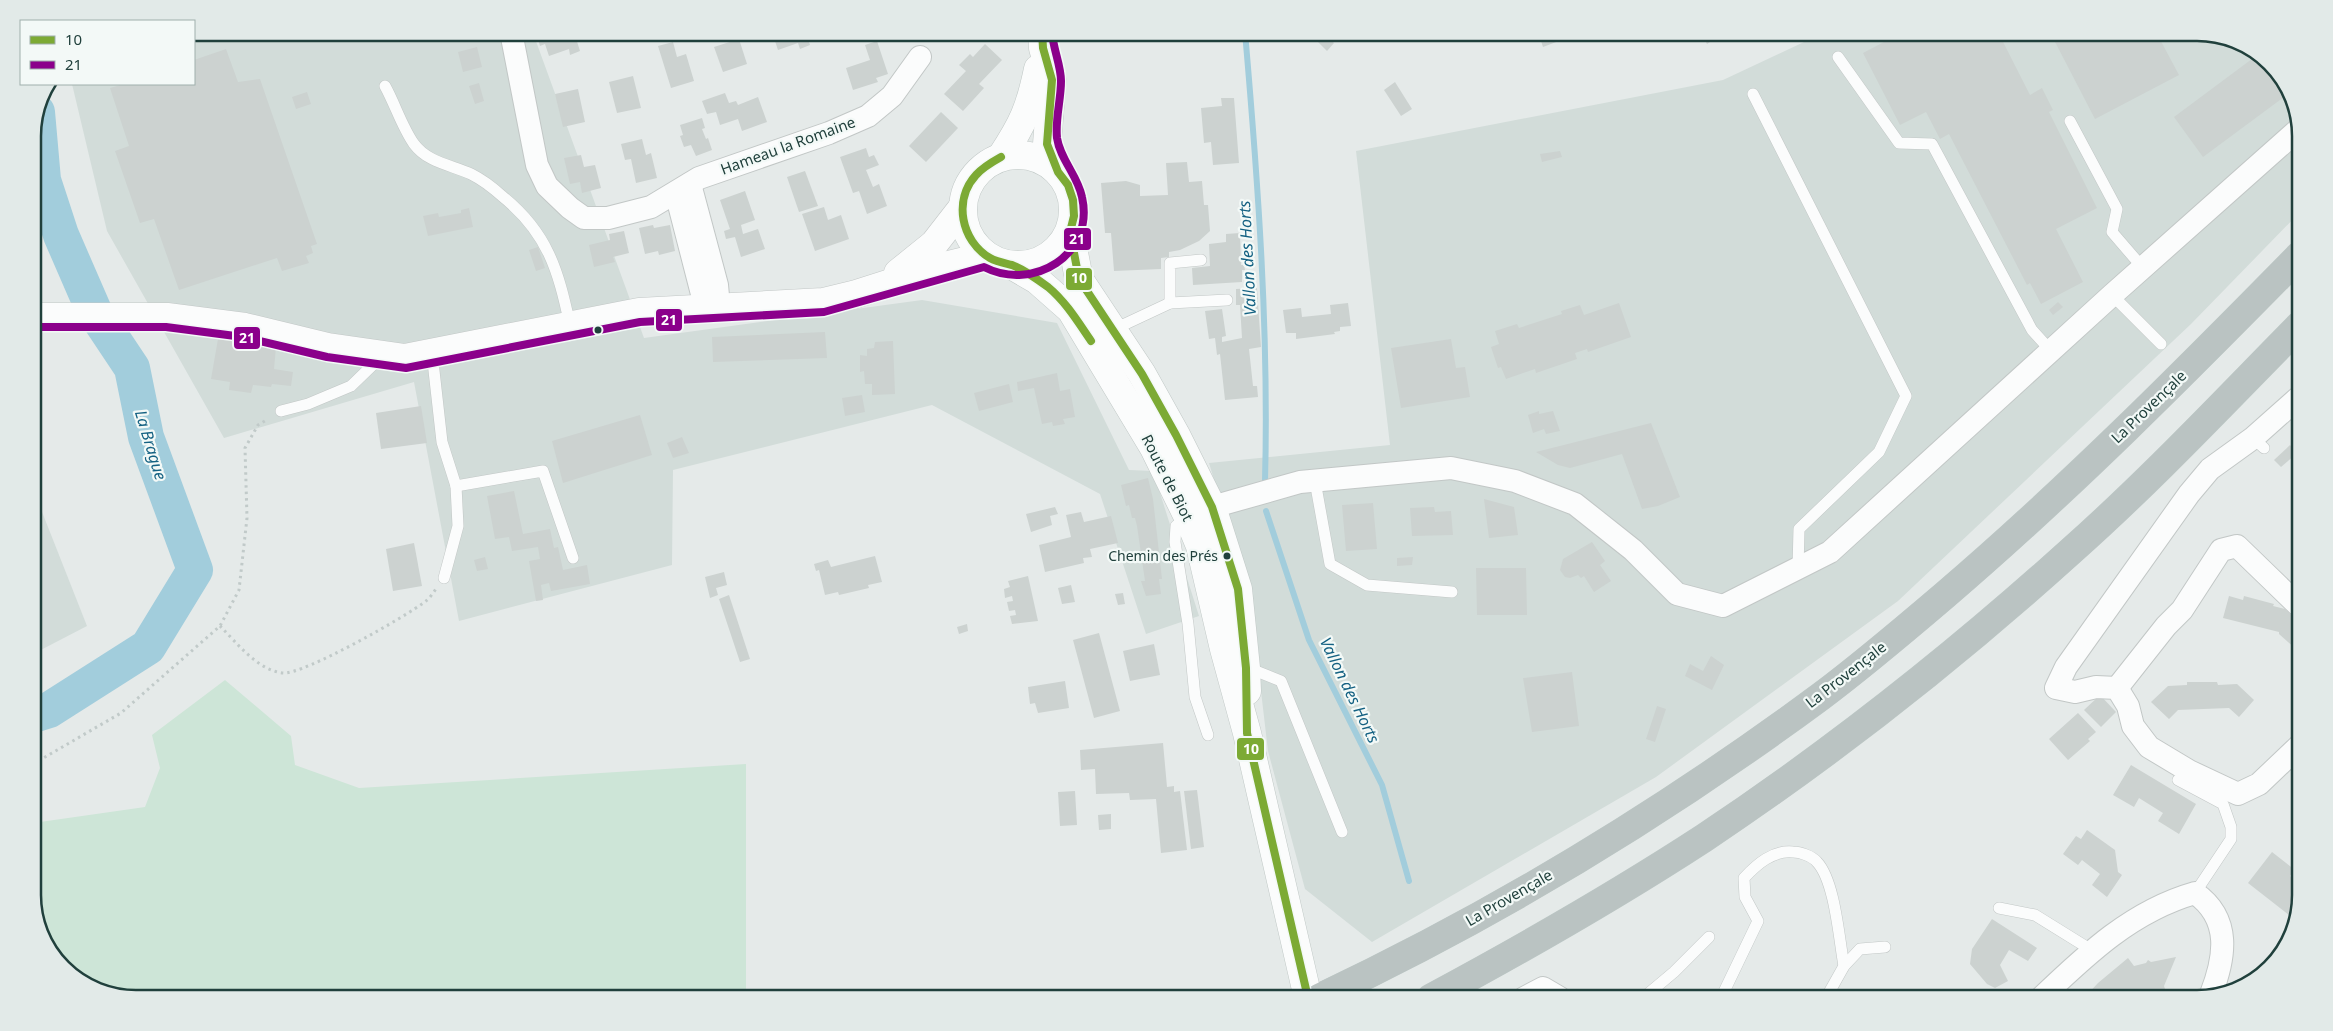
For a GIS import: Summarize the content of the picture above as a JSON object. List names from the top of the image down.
{
  "streets": {
    "highway": ["La Provençale"],
    "main road": ["Route de Biot"],
    "street": ["Hameau la Romaine"]
  },
  "water": ["Vallon des Horts", "La Brague"],
  "places": ["Chemin des Prés"],
  "lines": ["transit line 10", "transit line 21"],
  "legend": ["10", "21"]
}
